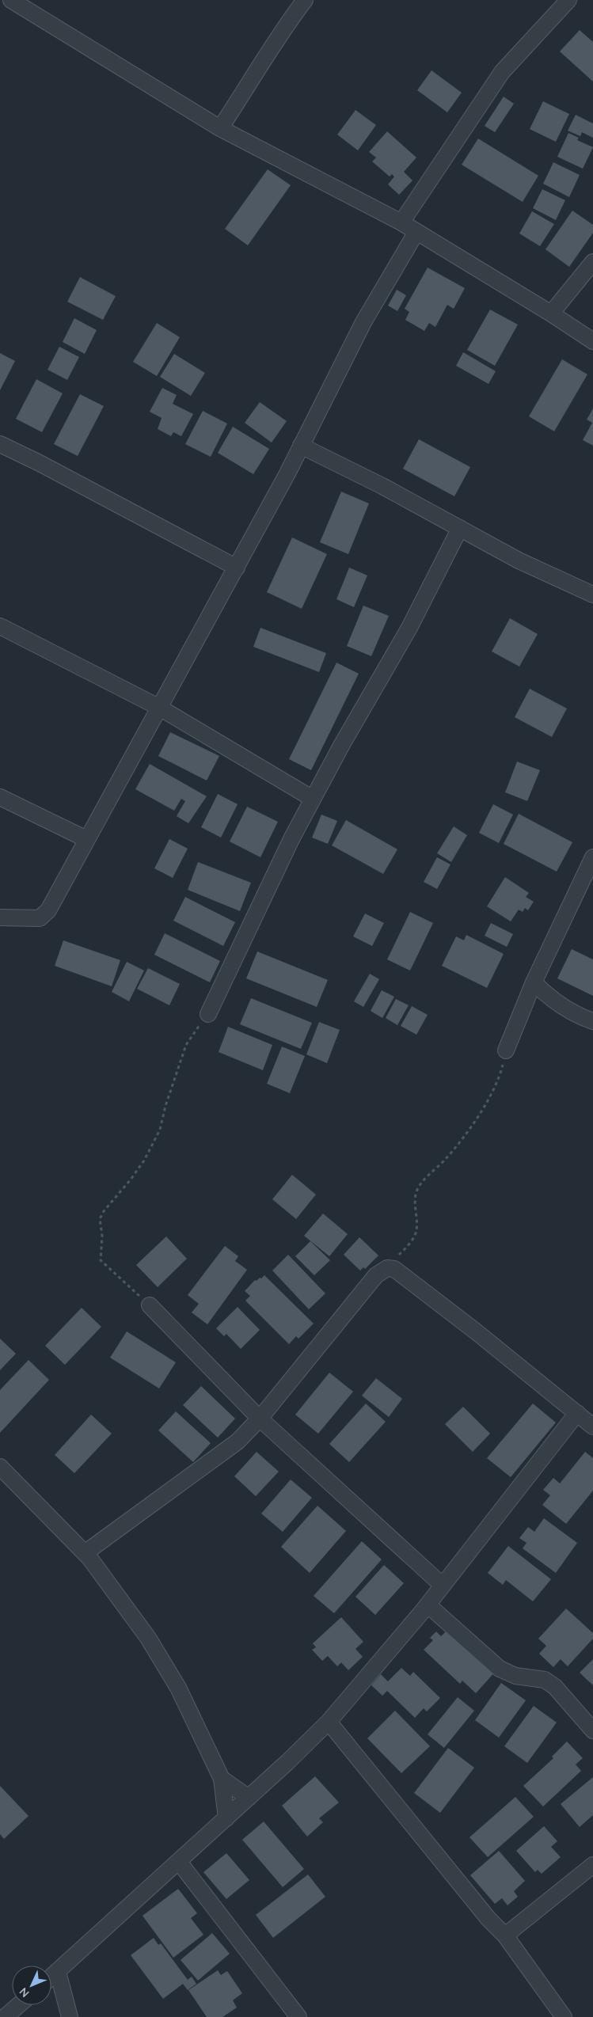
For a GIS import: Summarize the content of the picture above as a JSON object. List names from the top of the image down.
{
  "north": "bottom left"
}
